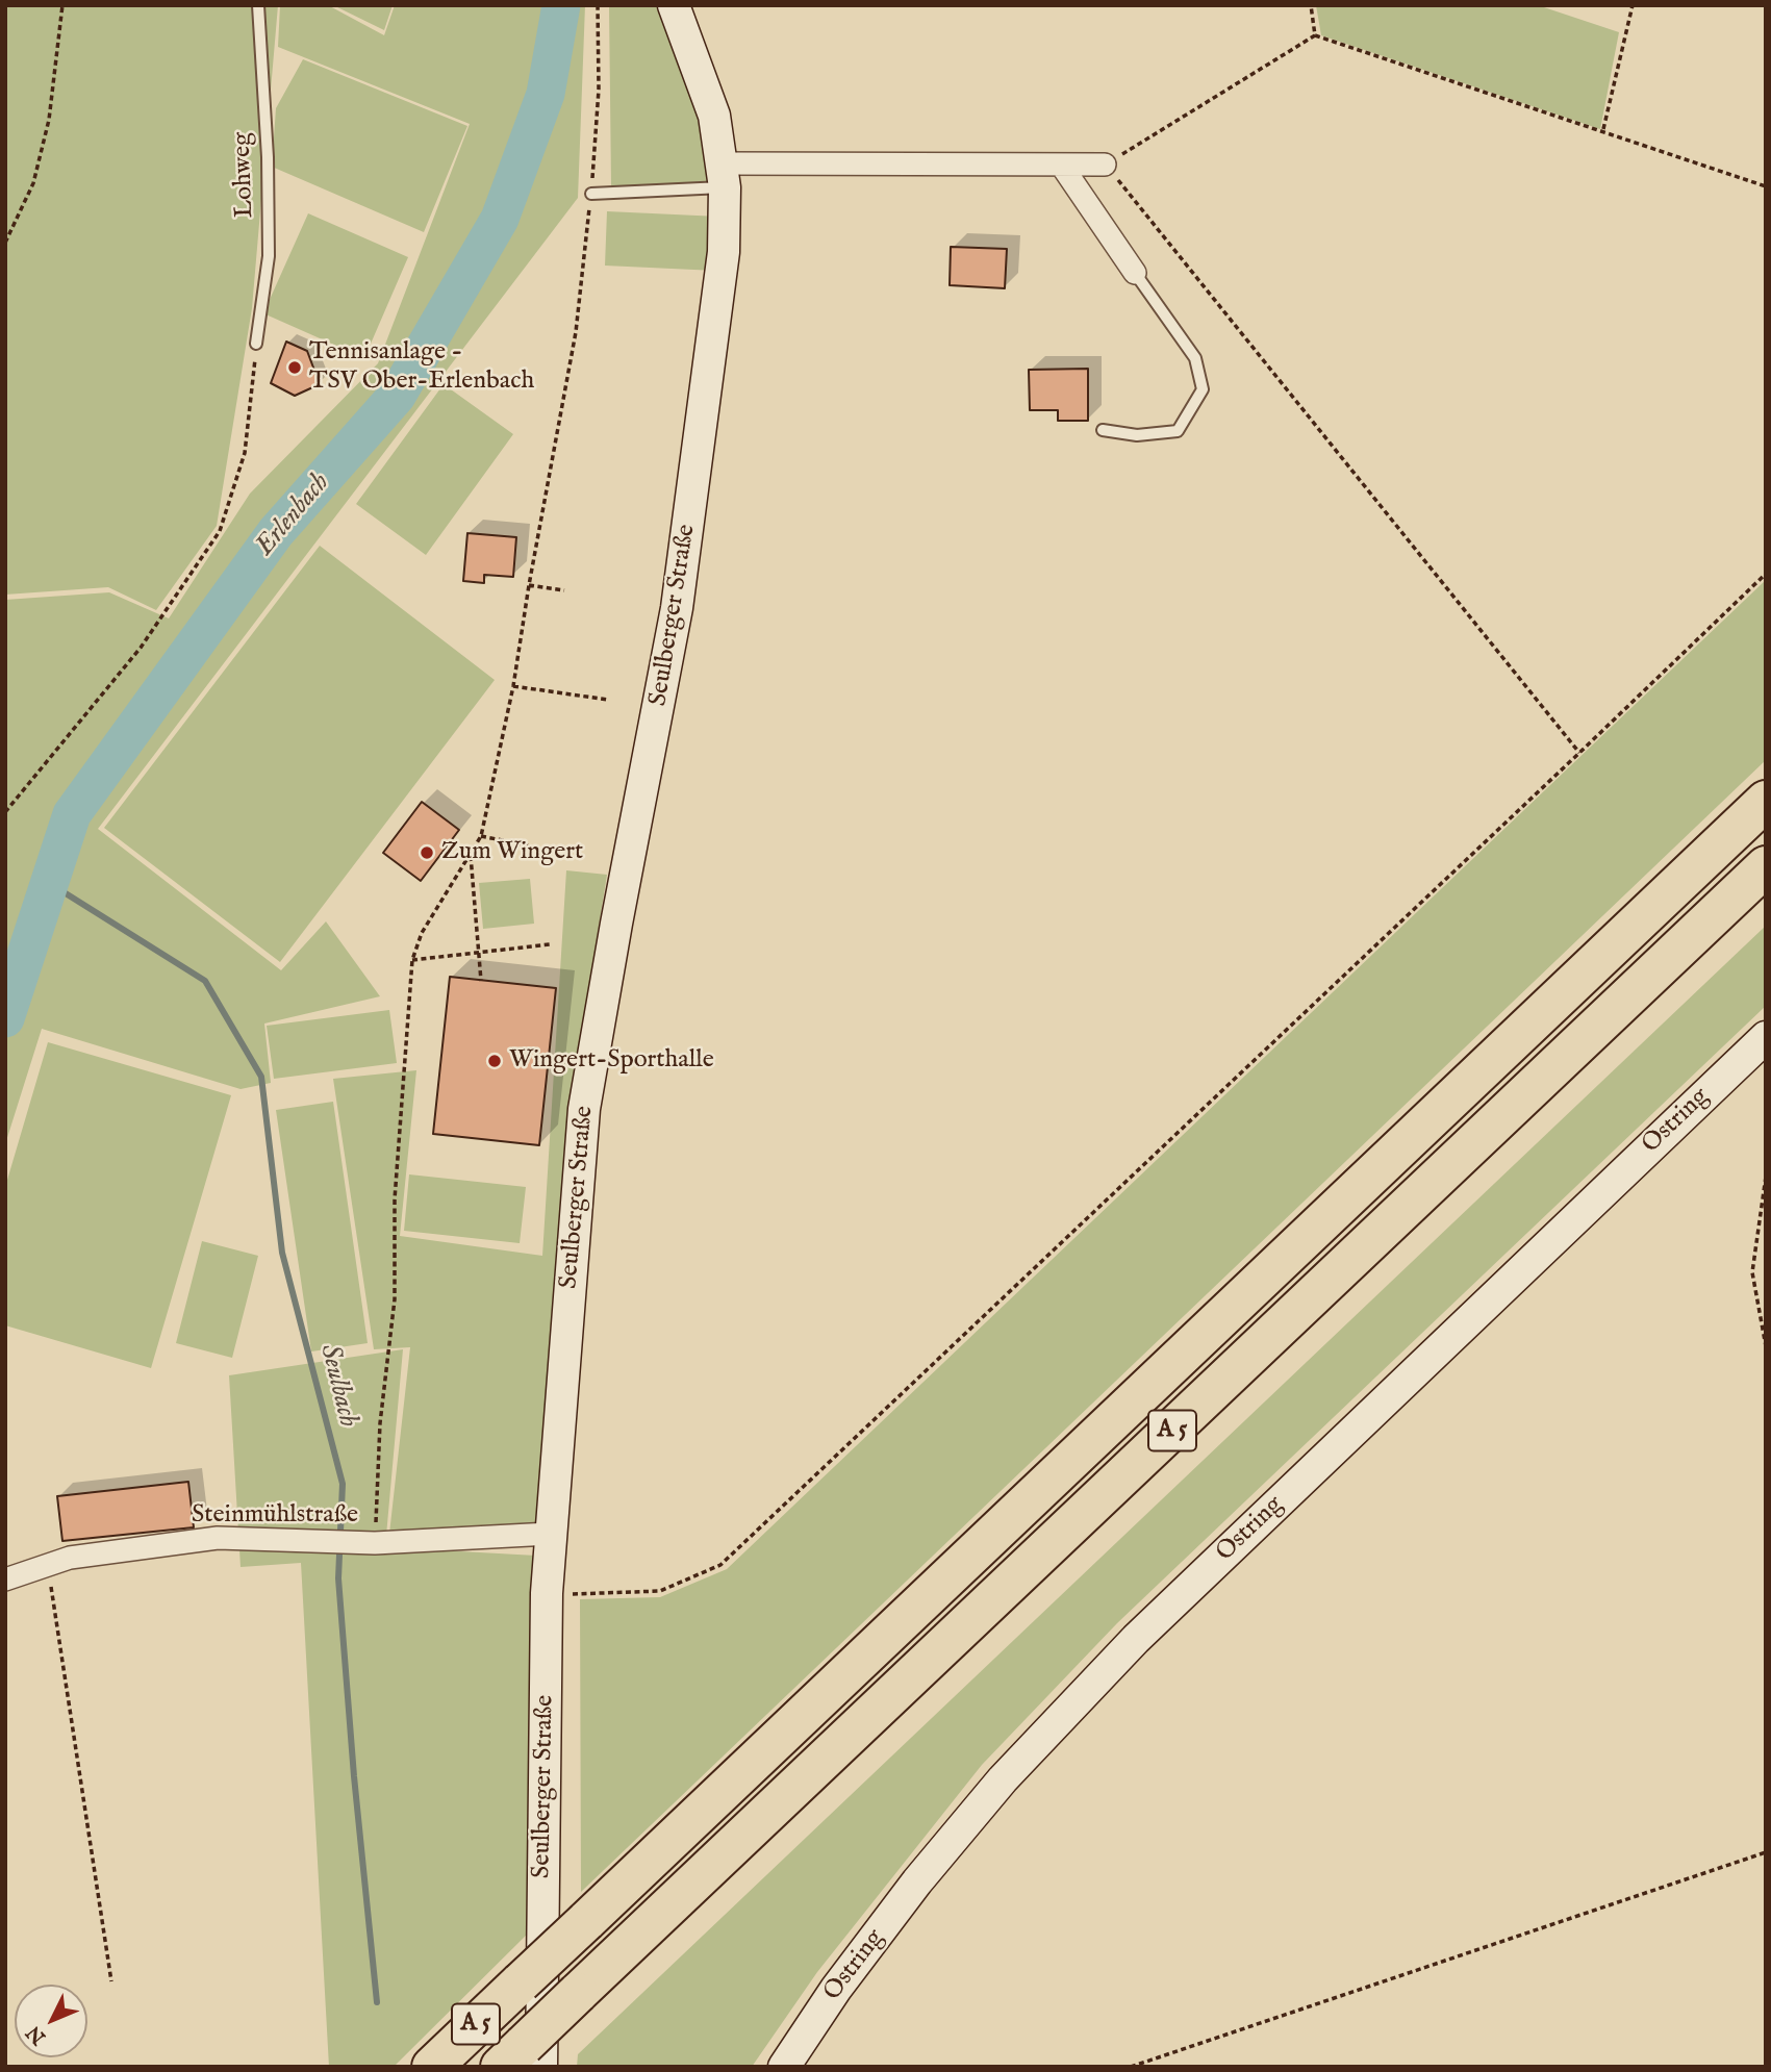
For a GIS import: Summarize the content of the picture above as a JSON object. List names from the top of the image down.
{
  "streets": {
    "highway": ["A 5"],
    "street": ["Seulberger Straße", "Ostring", "Steinmühlstraße"],
    "lane": ["Lohweg"]
  },
  "crossings": [
    ["Seulberger Straße", "A 5"],
    ["Seulberger Straße", "Steinmühlstraße"]
  ],
  "water": ["Erlenbach", "Seulbach"],
  "places": ["Tennisanlage - TSV Ober-Erlenbach", "Zum Wingert", "Wingert-Sporthalle"],
  "north": "bottom left"
}
